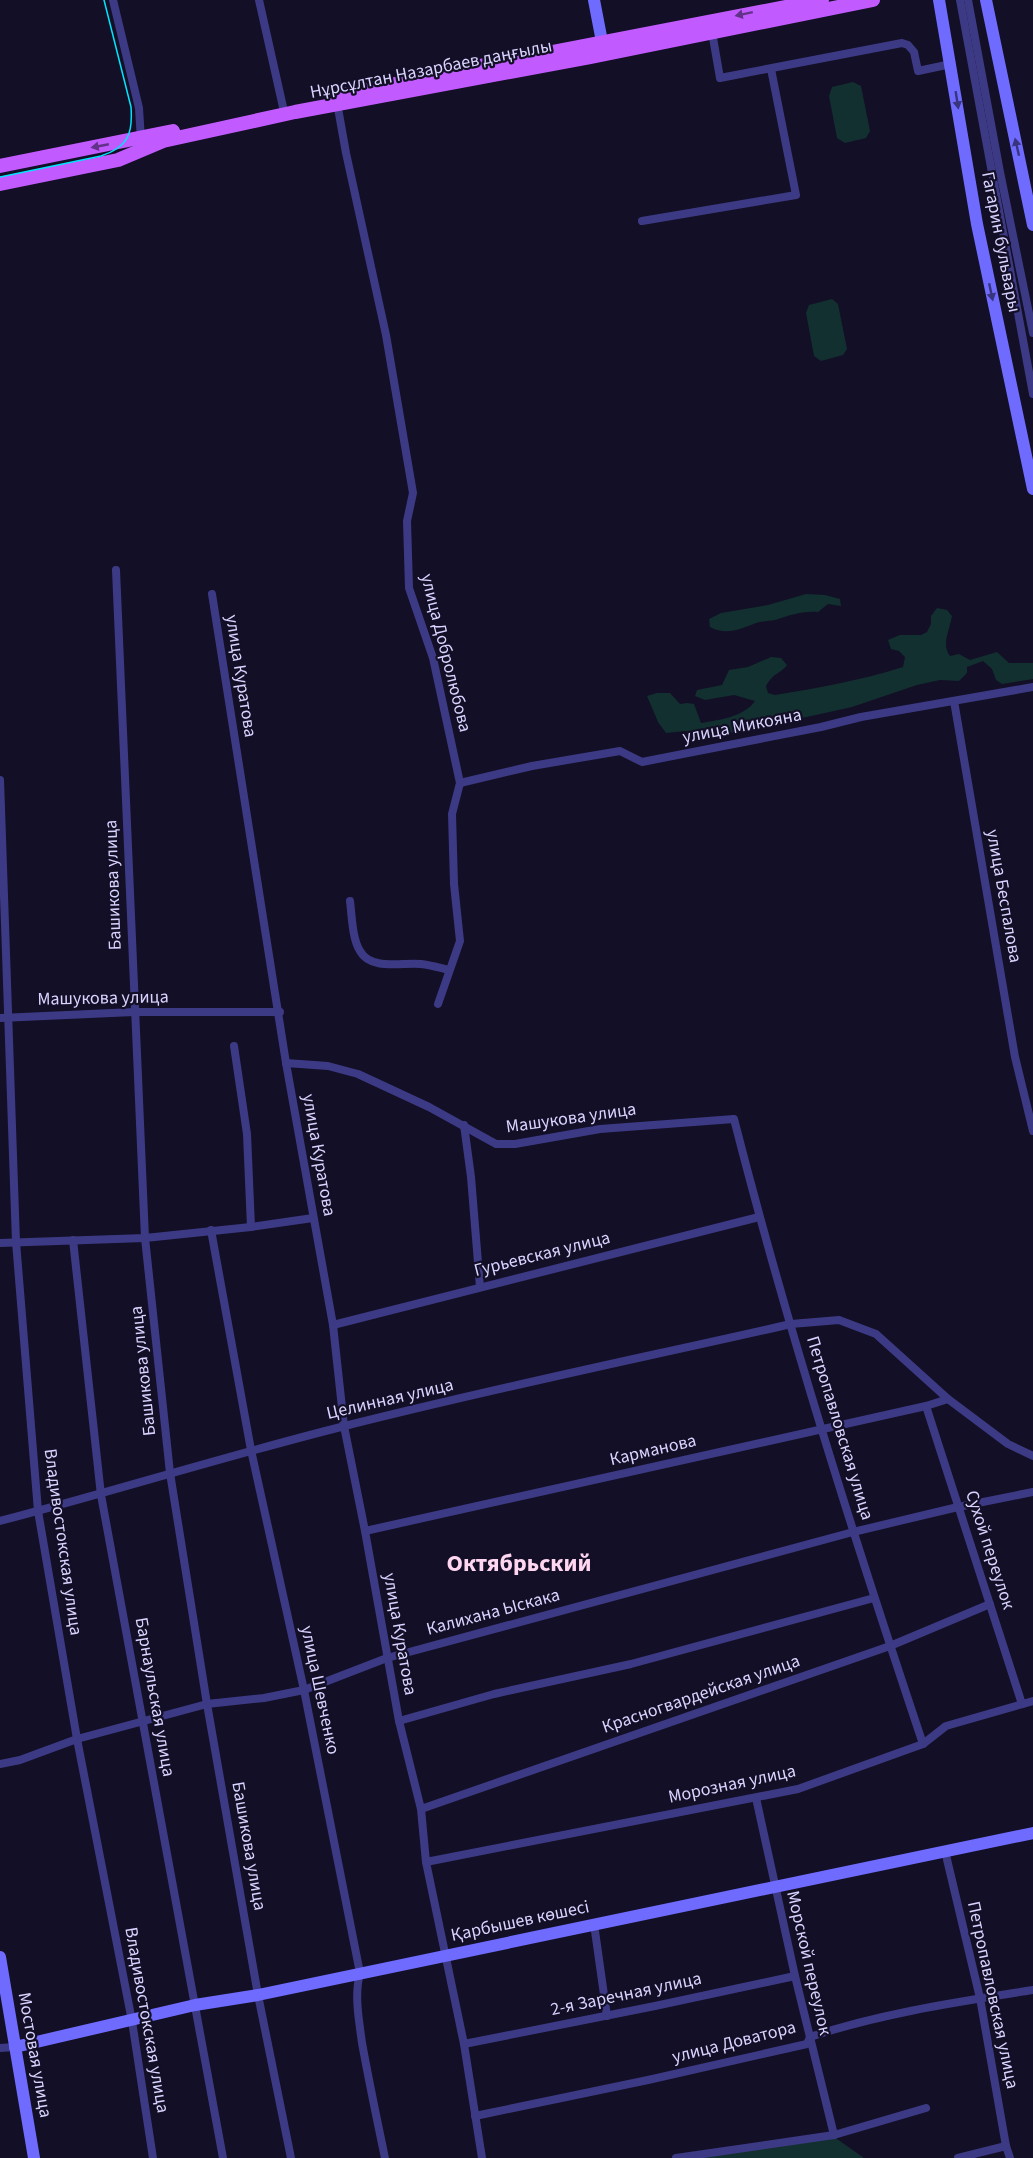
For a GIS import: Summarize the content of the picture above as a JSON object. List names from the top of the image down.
{
  "streets": {
    "main road": [
      "Нұрсұлтан Назарбаев даңғылы",
      "Гагарин бульвары",
      "Қарбышев көшесі",
      "Мостовая улица"
    ],
    "street": [
      "улица Добролюбова",
      "улица Куратова",
      "улица Микояна",
      "Башикова улица",
      "улица Беспалова",
      "Машукова улица",
      "Гурьевская улица",
      "Целинная улица",
      "Петропавловская улица",
      "Карманова",
      "Владивостокская улица",
      "Сухой переулок",
      "Калихана Ыскака",
      "улица Шевченко",
      "Красногвардейская улица",
      "Барнаульская улица",
      "Морозная улица",
      "Морской переулок",
      "2-я Заречная улица",
      "улица Доватора"
    ]
  },
  "crossings": [
    ["Нұрсұлтан Назарбаев даңғылы", "улица Добролюбова"],
    ["улица Добролюбова", "улица Микояна"],
    ["улица Куратова", "Машукова улица"],
    ["улица Куратова", "Гурьевская улица"],
    ["улица Куратова", "Целинная улица"],
    ["улица Куратова", "Петропавловская улица"],
    ["улица Куратова", "Карманова"],
    ["улица Куратова", "Калихана Ыскака"],
    ["улица Куратова", "Красногвардейская улица"],
    ["улица Куратова", "Морозная улица"],
    ["улица Куратова", "Қарбышев көшесі"],
    ["улица Куратова", "2-я Заречная улица"],
    ["улица Куратова", "улица Доватора"],
    ["улица Микояна", "улица Беспалова"],
    ["Башикова улица", "Машукова улица"],
    ["Башикова улица", "Целинная улица"],
    ["Башикова улица", "Калихана Ыскака"],
    ["Башикова улица", "Қарбышев көшесі"],
    ["Машукова улица", "Петропавловская улица"],
    ["Машукова улица", "Владивостокская улица"],
    ["Гурьевская улица", "Петропавловская улица"],
    ["Целинная улица", "Петропавловская улица"],
    ["Целинная улица", "Карманова"],
    ["Целинная улица", "Владивостокская улица"],
    ["Целинная улица", "улица Шевченко"],
    ["Целинная улица", "Барнаульская улица"],
    ["Петропавловская улица", "Карманова"],
    ["Петропавловская улица", "Калихана Ыскака"],
    ["Петропавловская улица", "Красногвардейская улица"],
    ["Петропавловская улица", "Морозная улица"],
    ["Петропавловская улица", "Қарбышев көшесі"],
    ["Петропавловская улица", "улица Доватора"],
    ["Карманова", "Сухой переулок"],
    ["Владивостокская улица", "Калихана Ыскака"],
    ["Владивостокская улица", "Қарбышев көшесі"],
    ["Сухой переулок", "Калихана Ыскака"],
    ["Сухой переулок", "Красногвардейская улица"],
    ["Сухой переулок", "Морозная улица"],
    ["Калихана Ыскака", "улица Шевченко"],
    ["Калихана Ыскака", "Барнаульская улица"],
    ["улица Шевченко", "Қарбышев көшесі"],
    ["Барнаульская улица", "Қарбышев көшесі"],
    ["Морозная улица", "Морской переулок"],
    ["Қарбышев көшесі", "Морской переулок"],
    ["Қарбышев көшесі", "Мостовая улица"],
    ["Морской переулок", "2-я Заречная улица"],
    ["Морской переулок", "улица Доватора"]
  ],
  "districts": ["Октябрьский"]
}
